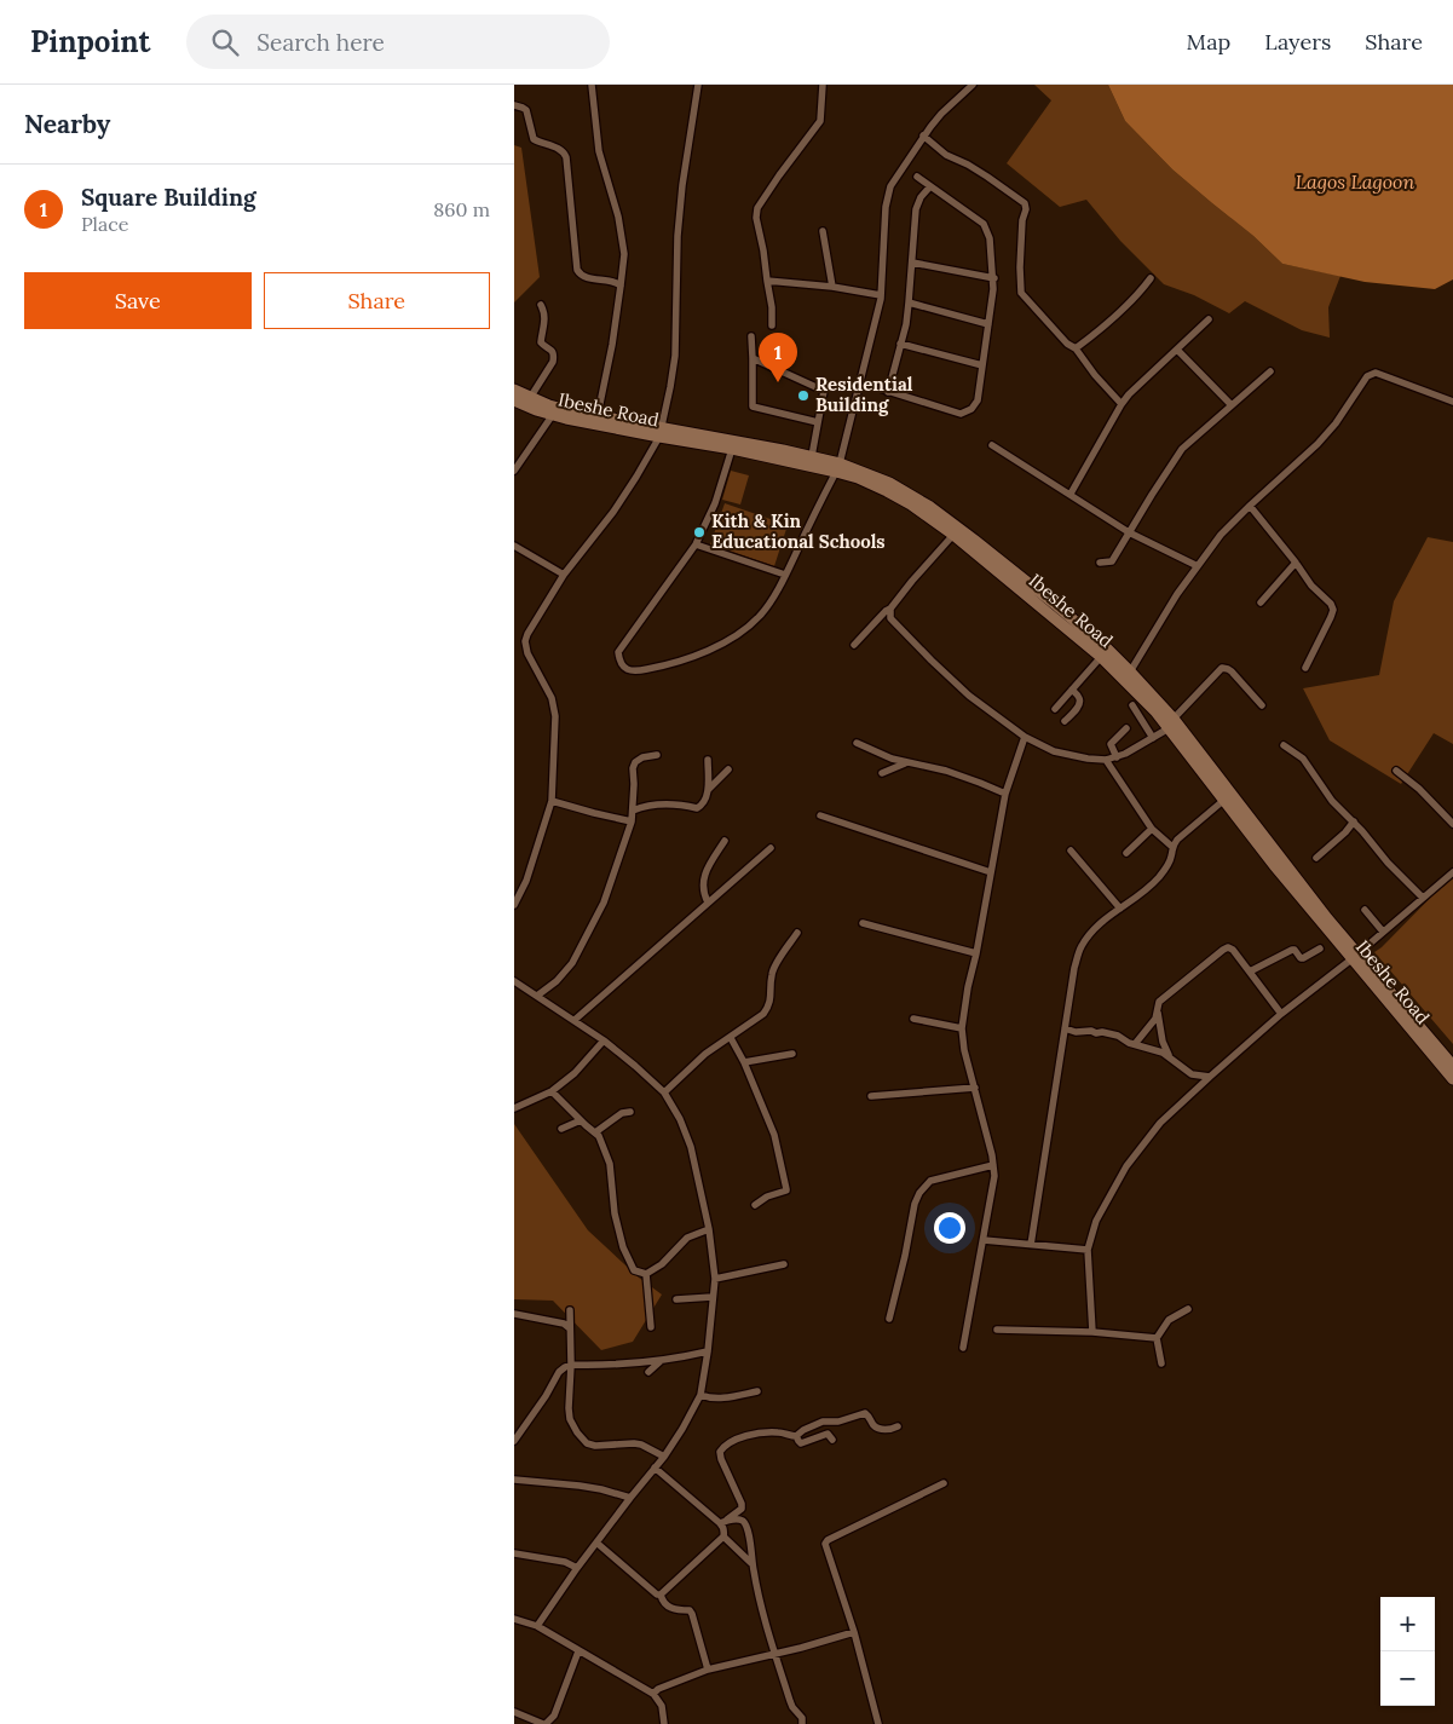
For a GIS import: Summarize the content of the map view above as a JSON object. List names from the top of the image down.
{
  "streets": {
    "main road": ["Ibeshe Road"]
  },
  "water": ["Lagos Lagoon"],
  "places": ["Residential Building", "Kith & Kin Educational Schools"],
  "page": {
    "header": "Pinpoint",
    "search": "Search here",
    "nav": ["Map", "Layers", "Share"],
    "heading": "Nearby",
    "list": [
      {
        "mark": "1",
        "name": "Square Building",
        "note": "Place",
        "value": "860 m"
      }
    ],
    "buttons": ["Save", "Share"],
    "pins": "1",
    "map_buttons": ["+", "−"]
  }
}
